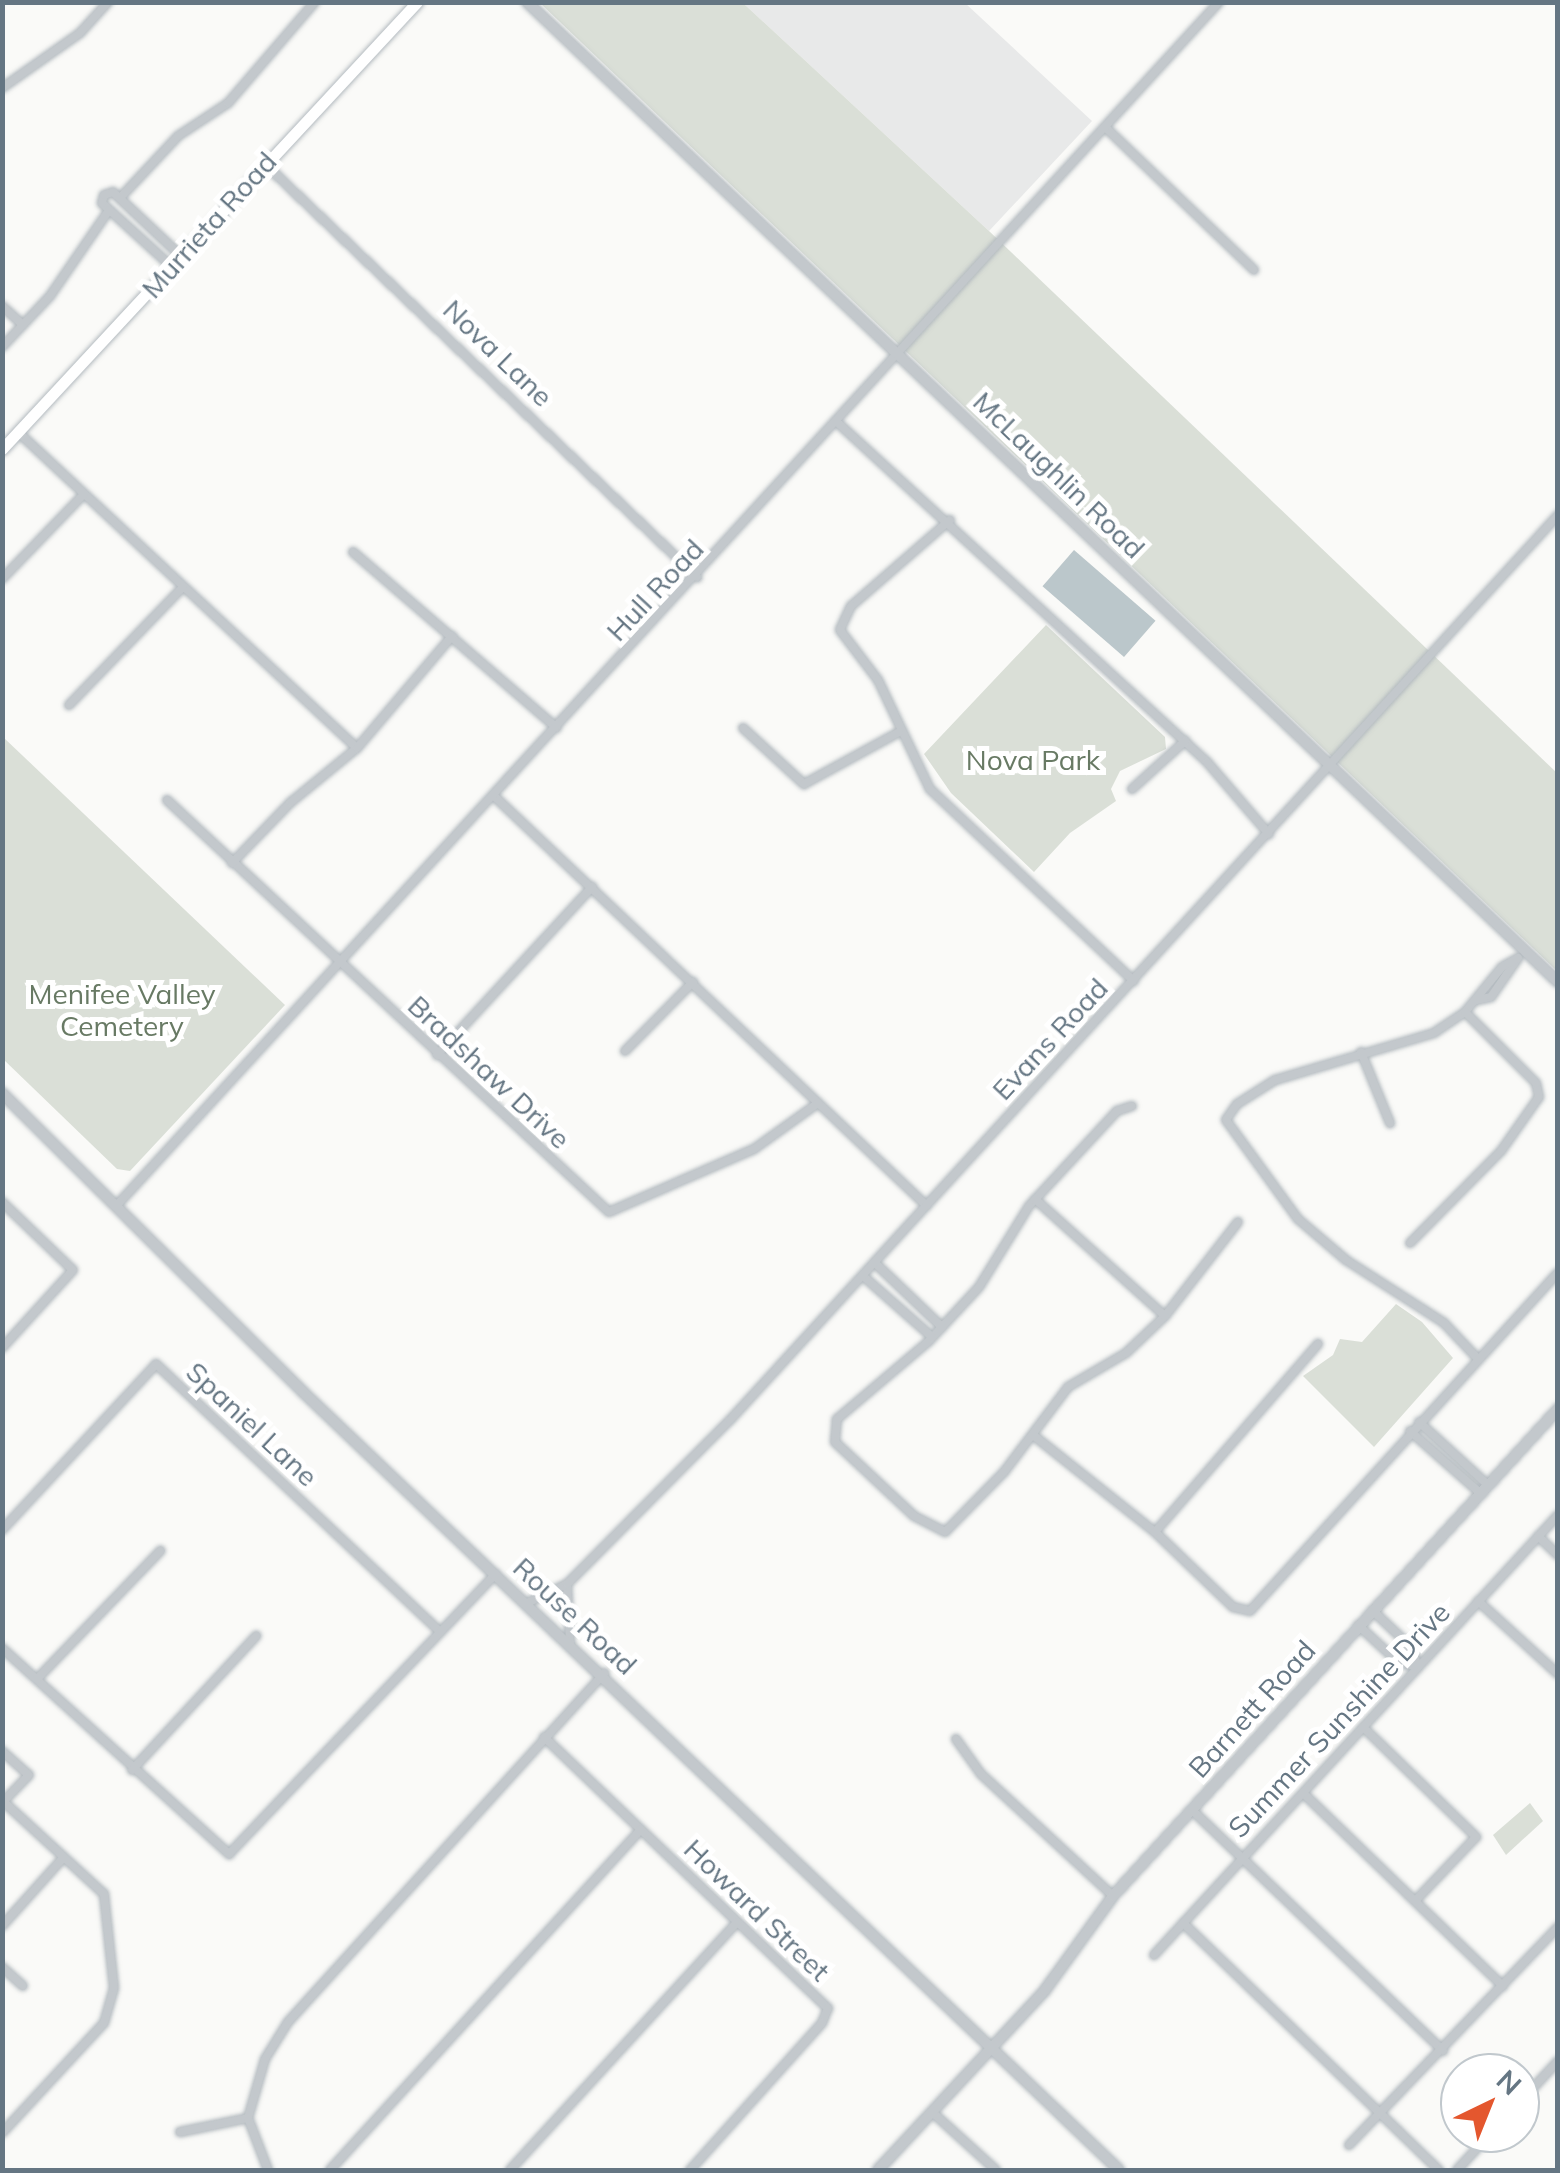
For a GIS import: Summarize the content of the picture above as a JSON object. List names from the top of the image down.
{
  "streets": {
    "main road": ["Murrieta Road"],
    "street": [
      "Nova Lane",
      "McLaughlin Road",
      "Hull Road",
      "Evans Road",
      "Bradshaw Drive",
      "Spaniel Lane",
      "Rouse Road",
      "Barnett Road",
      "Summer Sunshine Drive",
      "Howard Street"
    ]
  },
  "crossings": [
    ["Murrieta Road", "Nova Lane"],
    ["Nova Lane", "Hull Road"],
    ["McLaughlin Road", "Hull Road"],
    ["McLaughlin Road", "Evans Road"],
    ["Hull Road", "Bradshaw Drive"],
    ["Hull Road", "Rouse Road"],
    ["Evans Road", "Rouse Road"],
    ["Rouse Road", "Barnett Road"]
  ],
  "parks": ["Nova Park", "Menifee Valley Cemetery"],
  "north": "top right"
}
